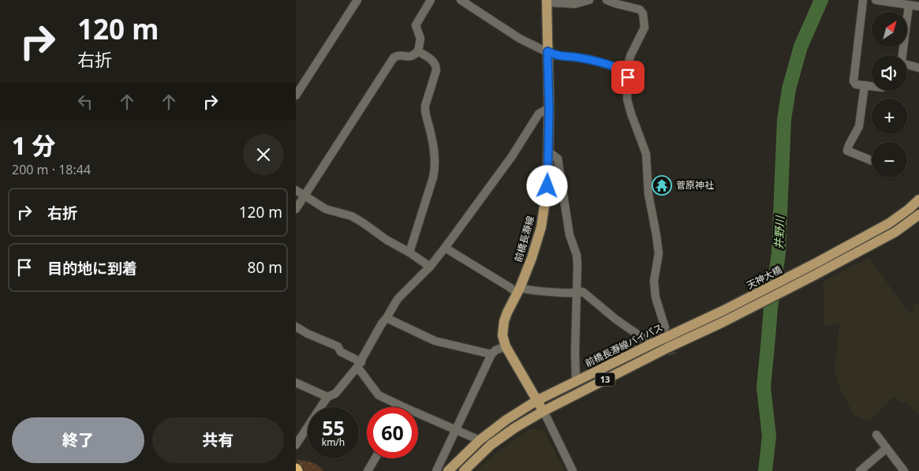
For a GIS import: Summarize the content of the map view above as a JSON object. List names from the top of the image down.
{
  "streets": {
    "main road": [
      "前橋長瀞線",
      "天神大橋",
      "前橋長瀞線バイパス",
      "13"
    ]
  },
  "crossings": [
    ["前橋長瀞線", "天神大橋"],
    ["前橋長瀞線", "前橋長瀞線バイパス"],
    ["前橋長瀞線", "13"],
    ["天神大橋", "前橋長瀞線バイパス"],
    ["天神大橋", "13"],
    ["前橋長瀞線バイパス", "13"]
  ],
  "water": ["井野川"],
  "places": {
    "temple": ["菅原神社"]
  },
  "north": "top right",
  "page": {
    "turn": ["120 m", "右折"],
    "map_buttons": ["+", "−"],
    "heading": ["1 分", "200 m · 18:44"],
    "list": [
      {
        "name": "右折",
        "value": "120 m"
      },
      {
        "name": "目的地に到着",
        "value": "80 m"
      }
    ],
    "speed": "55 km/h",
    "limit": "60",
    "buttons": ["終了", "共有"]
  }
}
